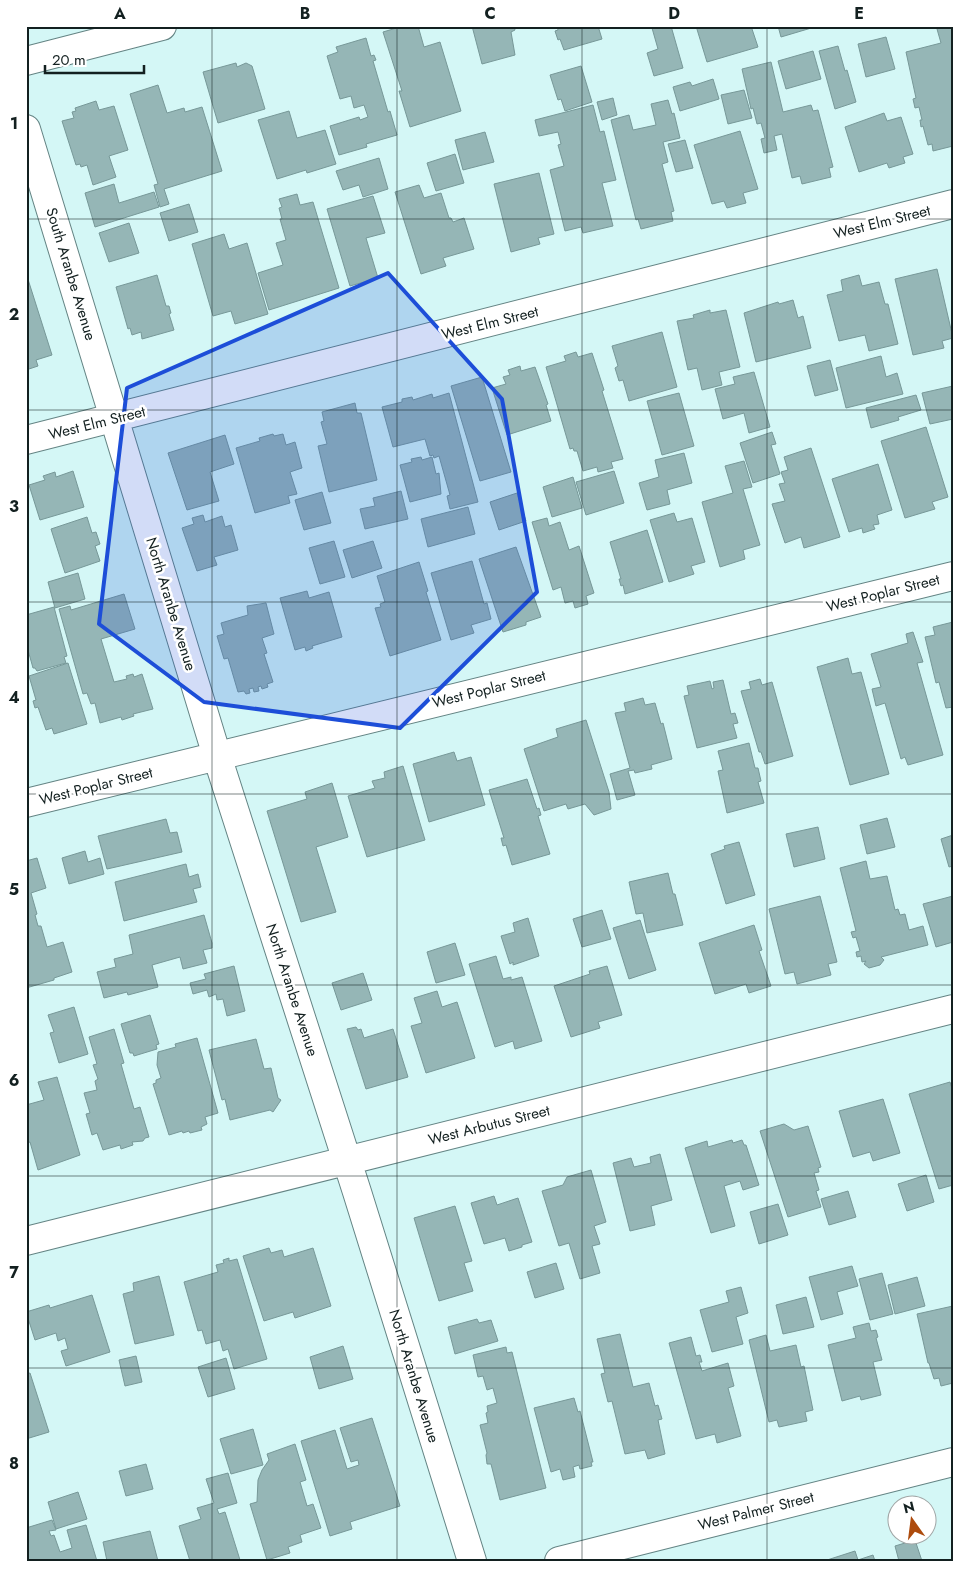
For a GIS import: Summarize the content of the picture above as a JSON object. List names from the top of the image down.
{
  "streets": {
    "street": [
      "West Elm Street",
      "South Aranbe Avenue",
      "West Poplar Street",
      "North Aranbe Avenue",
      "West Arbutus Street",
      "West Palmer Street"
    ]
  },
  "crossings": [
    ["West Elm Street", "South Aranbe Avenue"],
    ["West Elm Street", "North Aranbe Avenue"],
    ["South Aranbe Avenue", "North Aranbe Avenue"],
    ["West Poplar Street", "North Aranbe Avenue"],
    ["North Aranbe Avenue", "West Arbutus Street"]
  ],
  "scale_bar": "20 m",
  "north": "top",
  "grid": {
    "columns": [
      "A",
      "B",
      "C",
      "D",
      "E"
    ],
    "rows": [
      "1",
      "2",
      "3",
      "4",
      "5",
      "6",
      "7",
      "8"
    ]
  }
}
